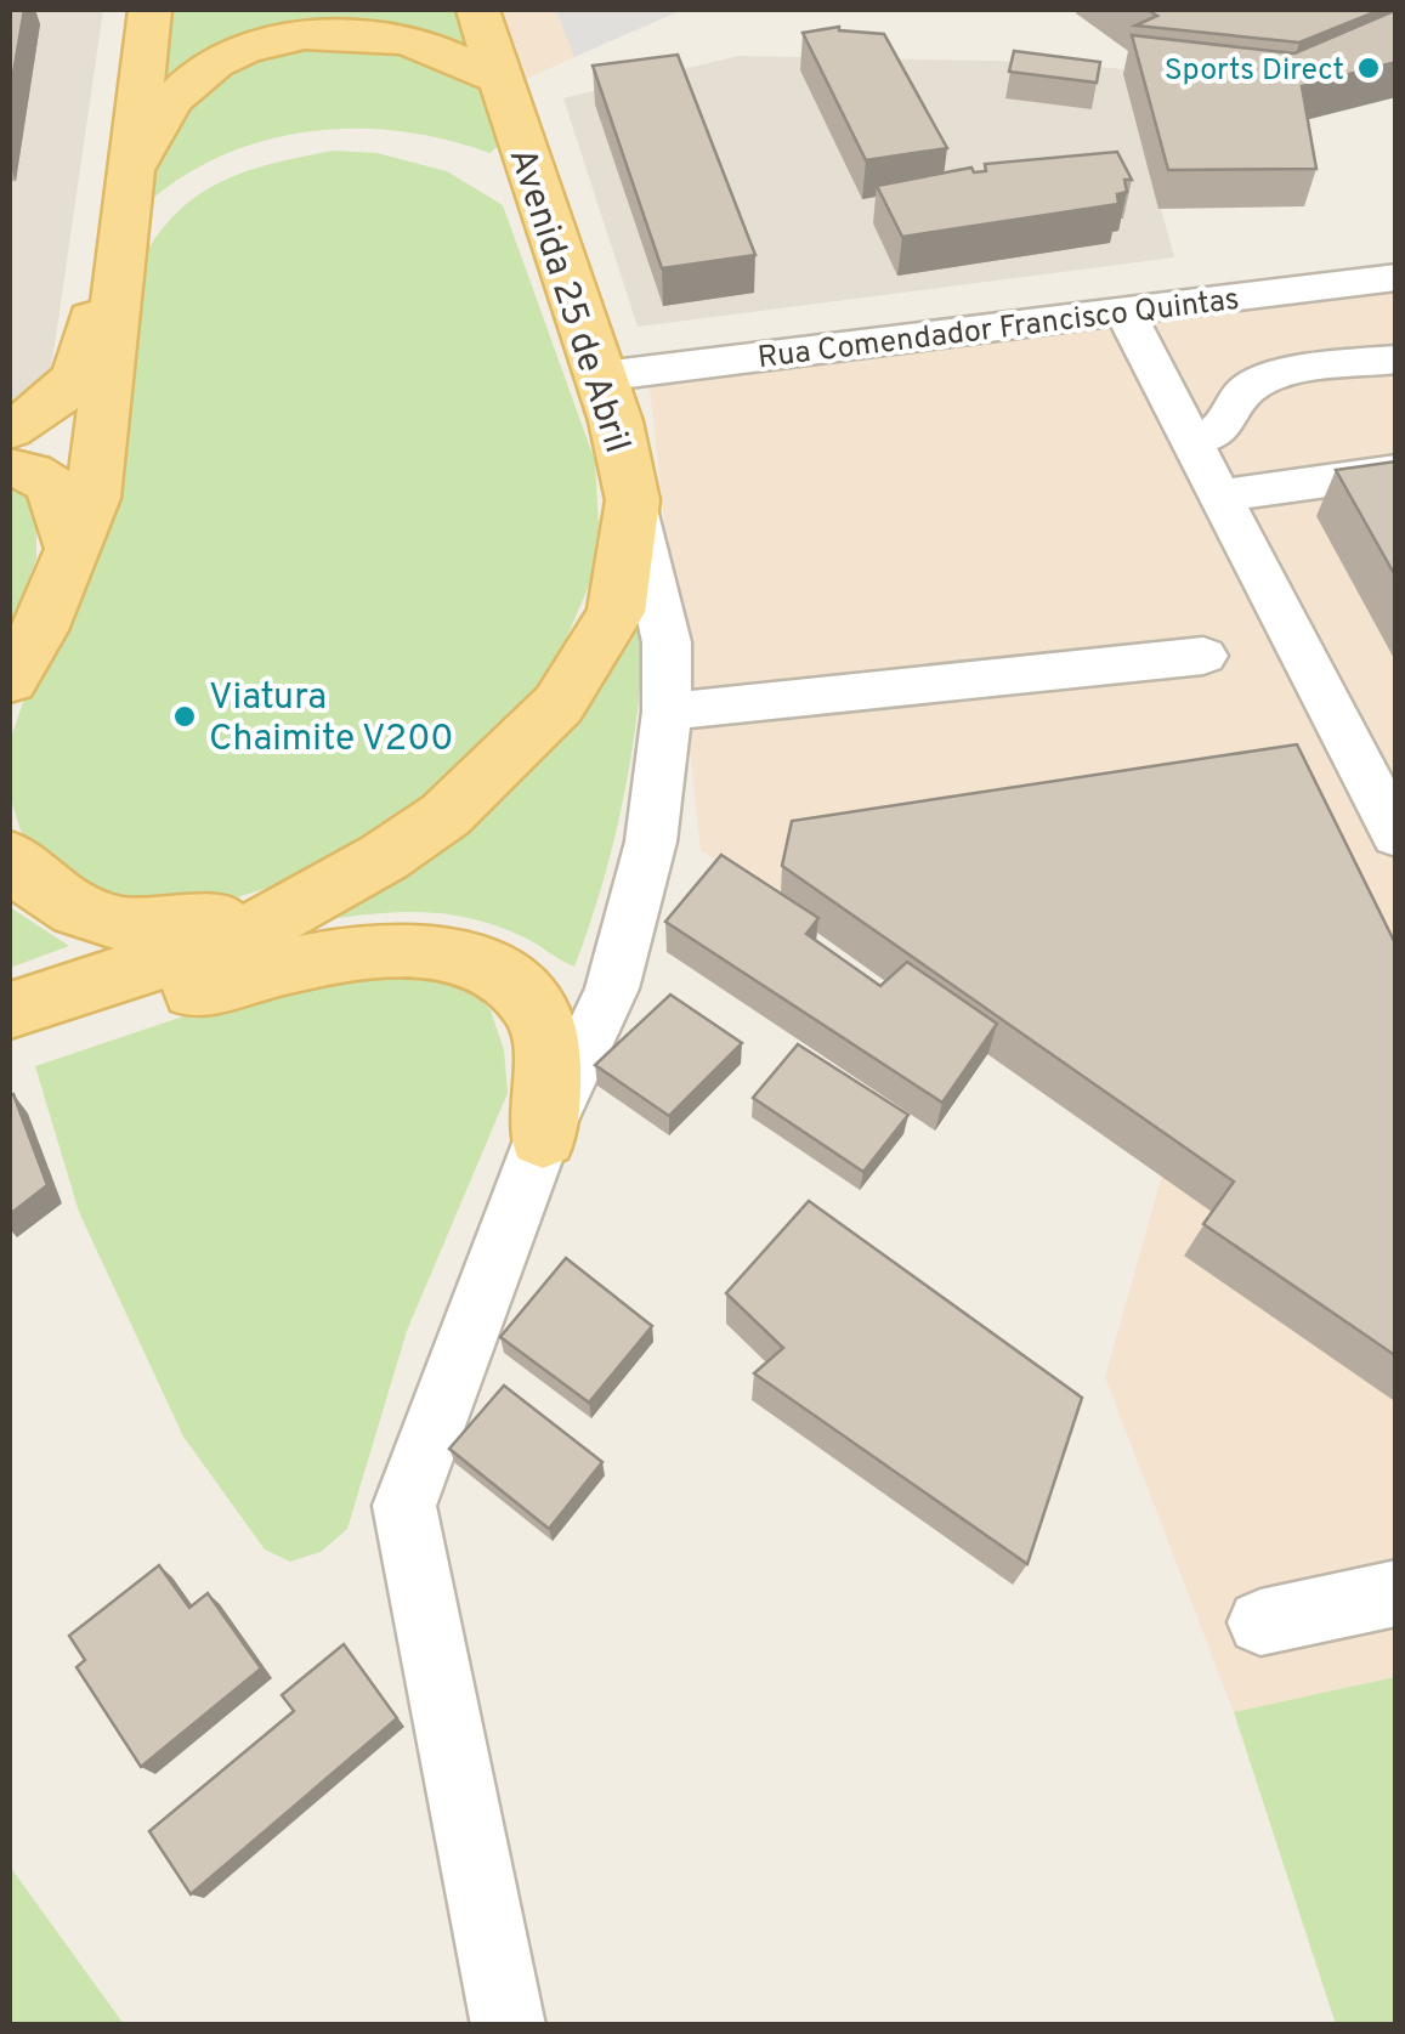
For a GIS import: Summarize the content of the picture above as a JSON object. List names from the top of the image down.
{
  "streets": {
    "main road": ["Avenida 25 de Abril"],
    "street": ["Rua Comendador Francisco Quintas"]
  },
  "crossings": [
    ["Avenida 25 de Abril", "Rua Comendador Francisco Quintas"]
  ],
  "places": ["Sports Direct", "Viatura Chaimite V200"]
}
